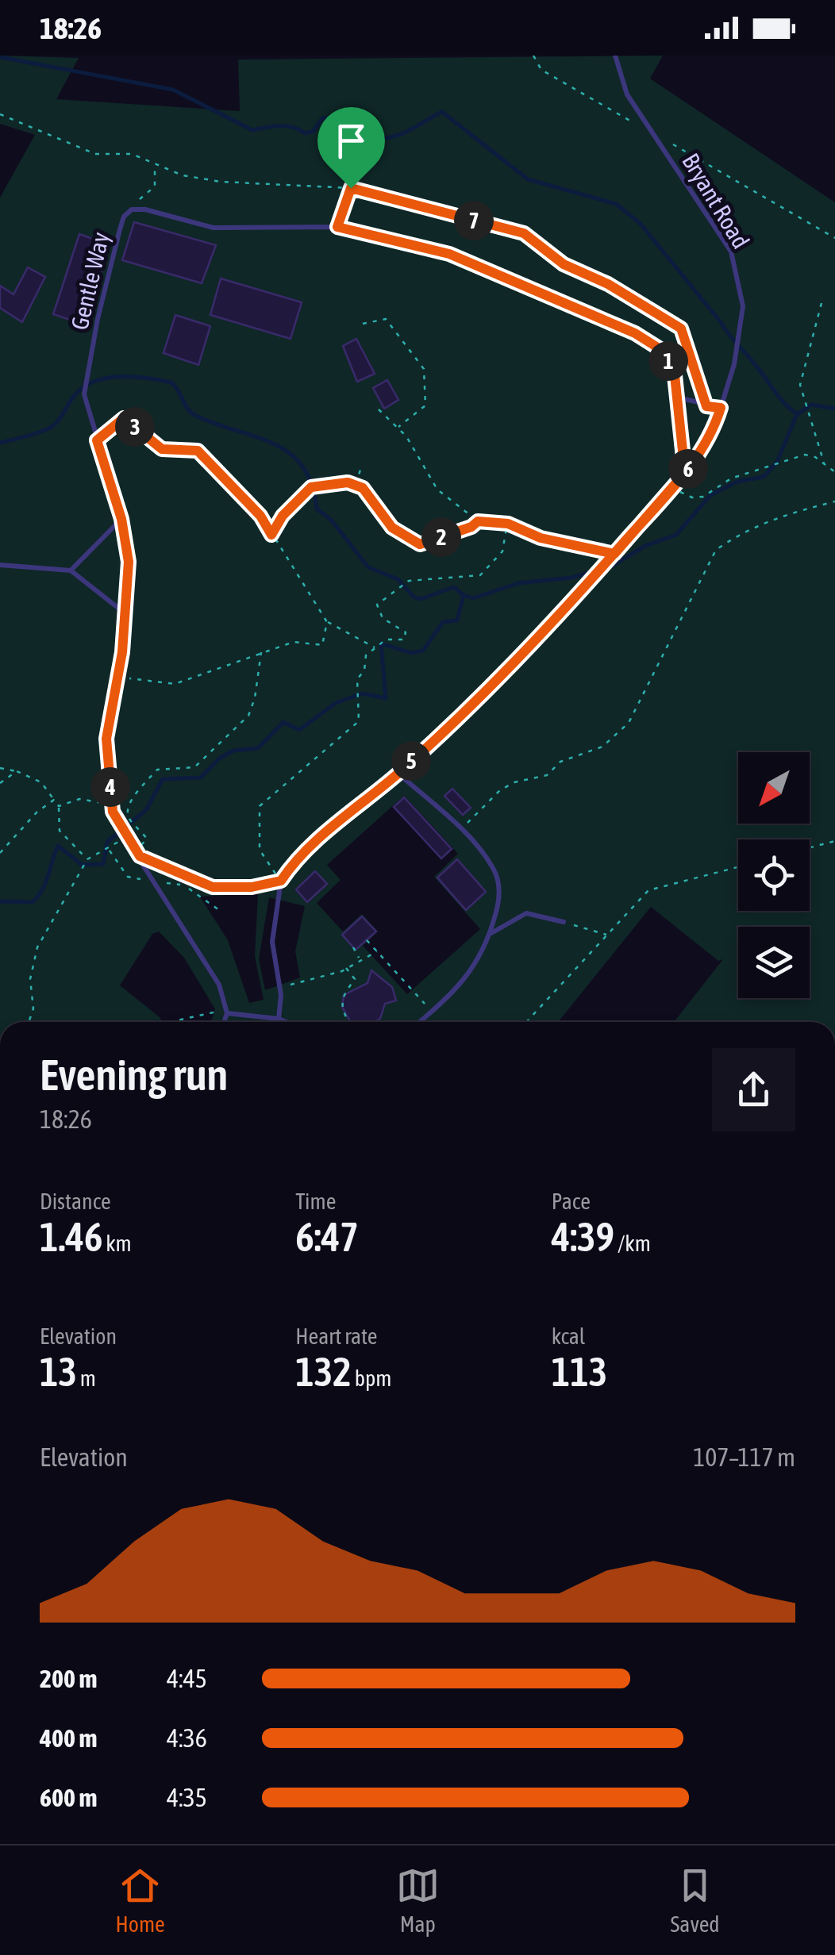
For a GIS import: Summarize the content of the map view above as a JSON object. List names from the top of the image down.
{
  "streets": {
    "lane": ["Bryant Road", "Gentle Way"]
  },
  "crossings": [
    ["Bryant Road", "Gentle Way"]
  ],
  "north": "bottom left",
  "page": {
    "status": "18:26",
    "pins": [
      "7",
      "1",
      "3",
      "6",
      "2",
      "5",
      "4"
    ],
    "heading": ["Evening run", "18:26"],
    "stats": [
      ["Distance", "1.46 km"],
      ["Time", "6:47"],
      ["Pace", "4:39 /km"],
      ["Elevation", "13 m"],
      ["Heart rate", "132 bpm"],
      ["kcal", "113"]
    ],
    "chart": ["Elevation", "107–117 m"],
    "list": [
      {
        "name": "200 m",
        "note": "4:45"
      },
      {
        "name": "400 m",
        "note": "4:36"
      },
      {
        "name": "600 m",
        "note": "4:35"
      }
    ],
    "tabs": ["Home", "Map", "Saved"]
  }
}
